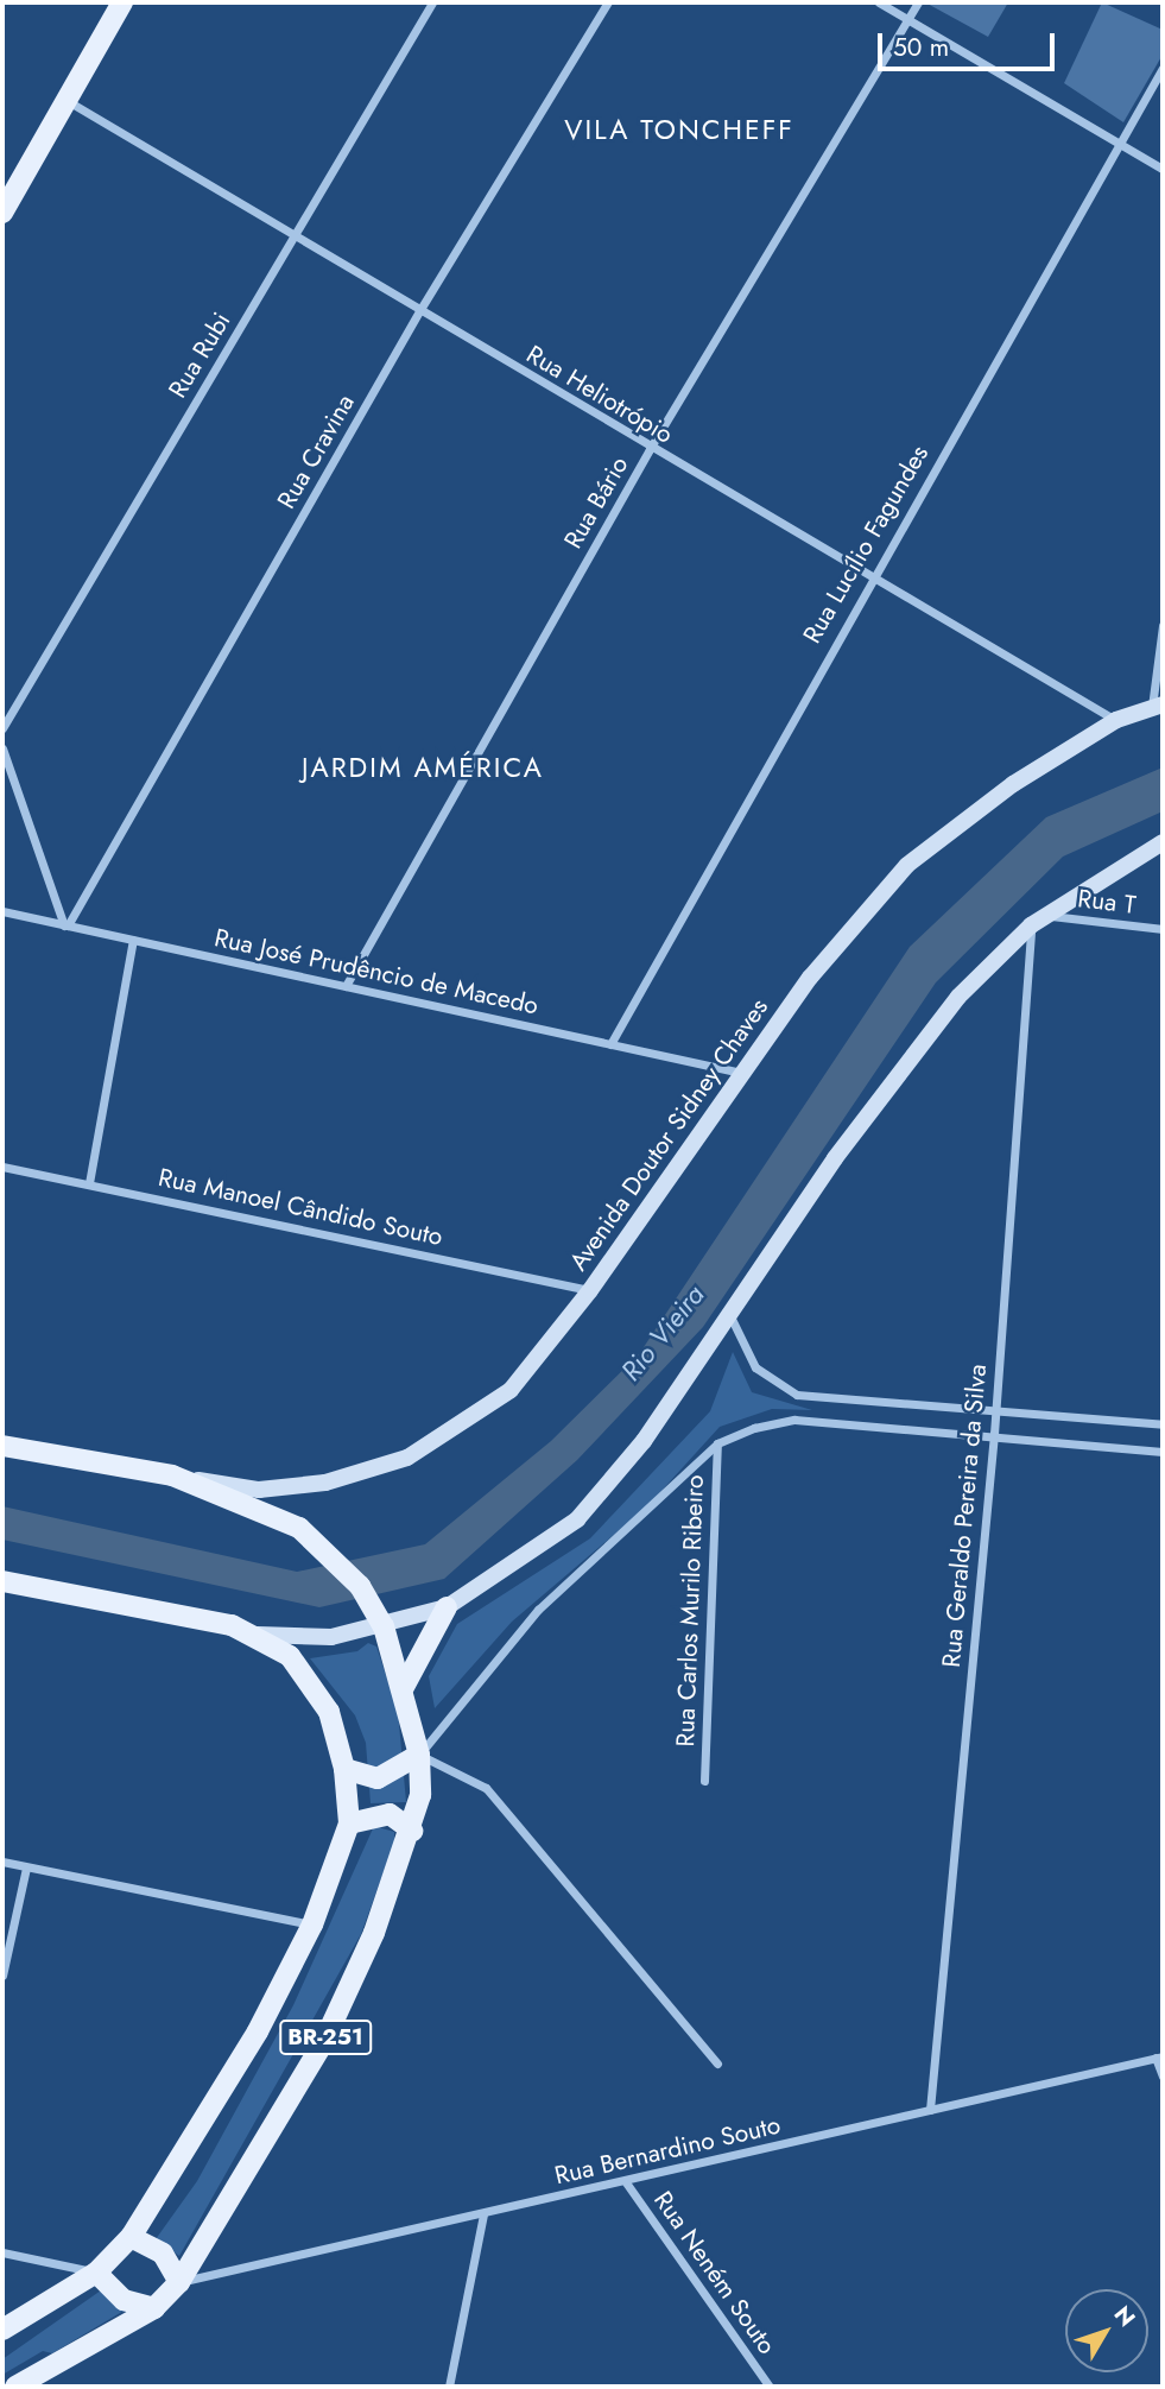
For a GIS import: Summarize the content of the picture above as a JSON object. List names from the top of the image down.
{
  "streets": {
    "main road": ["Avenida Doutor Sidney Chaves", "BR-251"],
    "street": [
      "Rua Rubi",
      "Rua Heliotrópio",
      "Rua Cravina",
      "Rua Bário",
      "Rua Lucílio Fagundes",
      "Rua T",
      "Rua José Prudêncio de Macedo",
      "Rua Manoel Cândido Souto",
      "Rua Geraldo Pereira da Silva",
      "Rua Carlos Murilo Ribeiro",
      "Rua Bernardino Souto",
      "Rua Neném Souto"
    ]
  },
  "crossings": [
    ["Rua Rubi", "Rua Heliotrópio"],
    ["Rua Heliotrópio", "Rua Cravina"],
    ["Rua Heliotrópio", "Rua Bário"],
    ["Rua Heliotrópio", "Rua Lucílio Fagundes"],
    ["Rua Heliotrópio", "Avenida Doutor Sidney Chaves"],
    ["Rua Cravina", "Rua José Prudêncio de Macedo"],
    ["Rua Bário", "Rua José Prudêncio de Macedo"],
    ["Rua Lucílio Fagundes", "Rua José Prudêncio de Macedo"],
    ["Rua T", "Rua Geraldo Pereira da Silva"],
    ["Rua José Prudêncio de Macedo", "Avenida Doutor Sidney Chaves"],
    ["Avenida Doutor Sidney Chaves", "Rua Manoel Cândido Souto"],
    ["Avenida Doutor Sidney Chaves", "BR-251"],
    ["Rua Geraldo Pereira da Silva", "Rua Bernardino Souto"],
    ["BR-251", "Rua Bernardino Souto"],
    ["Rua Bernardino Souto", "Rua Neném Souto"]
  ],
  "districts": ["VILA TONCHEFF", "JARDIM AMÉRICA"],
  "water": ["Rio Vieira"],
  "scale_bar": "50 m",
  "north": "top right"
}
